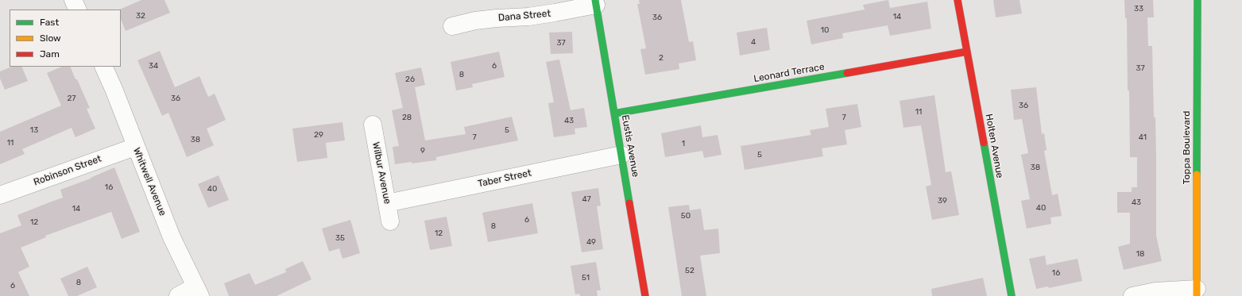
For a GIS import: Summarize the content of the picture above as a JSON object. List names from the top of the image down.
{
  "streets": {
    "street": [
      "Dana Street",
      "Leonard Terrace",
      "Eustis Avenue",
      "Holten Avenue",
      "Toppa Boulevard",
      "Robinson Street",
      "Wilbur Avenue",
      "Taber Street",
      "Whitwell Avenue"
    ]
  },
  "crossings": [
    ["Dana Street", "Eustis Avenue"],
    ["Leonard Terrace", "Eustis Avenue"],
    ["Leonard Terrace", "Holten Avenue"],
    ["Eustis Avenue", "Taber Street"],
    ["Robinson Street", "Whitwell Avenue"],
    ["Wilbur Avenue", "Taber Street"]
  ],
  "house_numbers": [
    "33",
    "32",
    "14",
    "36",
    "10",
    "4",
    "37",
    "2",
    "34",
    "6",
    "37",
    "8",
    "26",
    "27",
    "36",
    "36",
    "11",
    "28",
    "7",
    "43",
    "13",
    "5",
    "29",
    "7",
    "41",
    "38",
    "11",
    "1",
    "9",
    "5",
    "38",
    "16",
    "40",
    "47",
    "39",
    "43",
    "40",
    "14",
    "50",
    "6",
    "12",
    "8",
    "12",
    "35",
    "49",
    "18",
    "52",
    "16",
    "51",
    "8",
    "6"
  ],
  "legend": ["Fast", "Slow", "Jam"]
}
